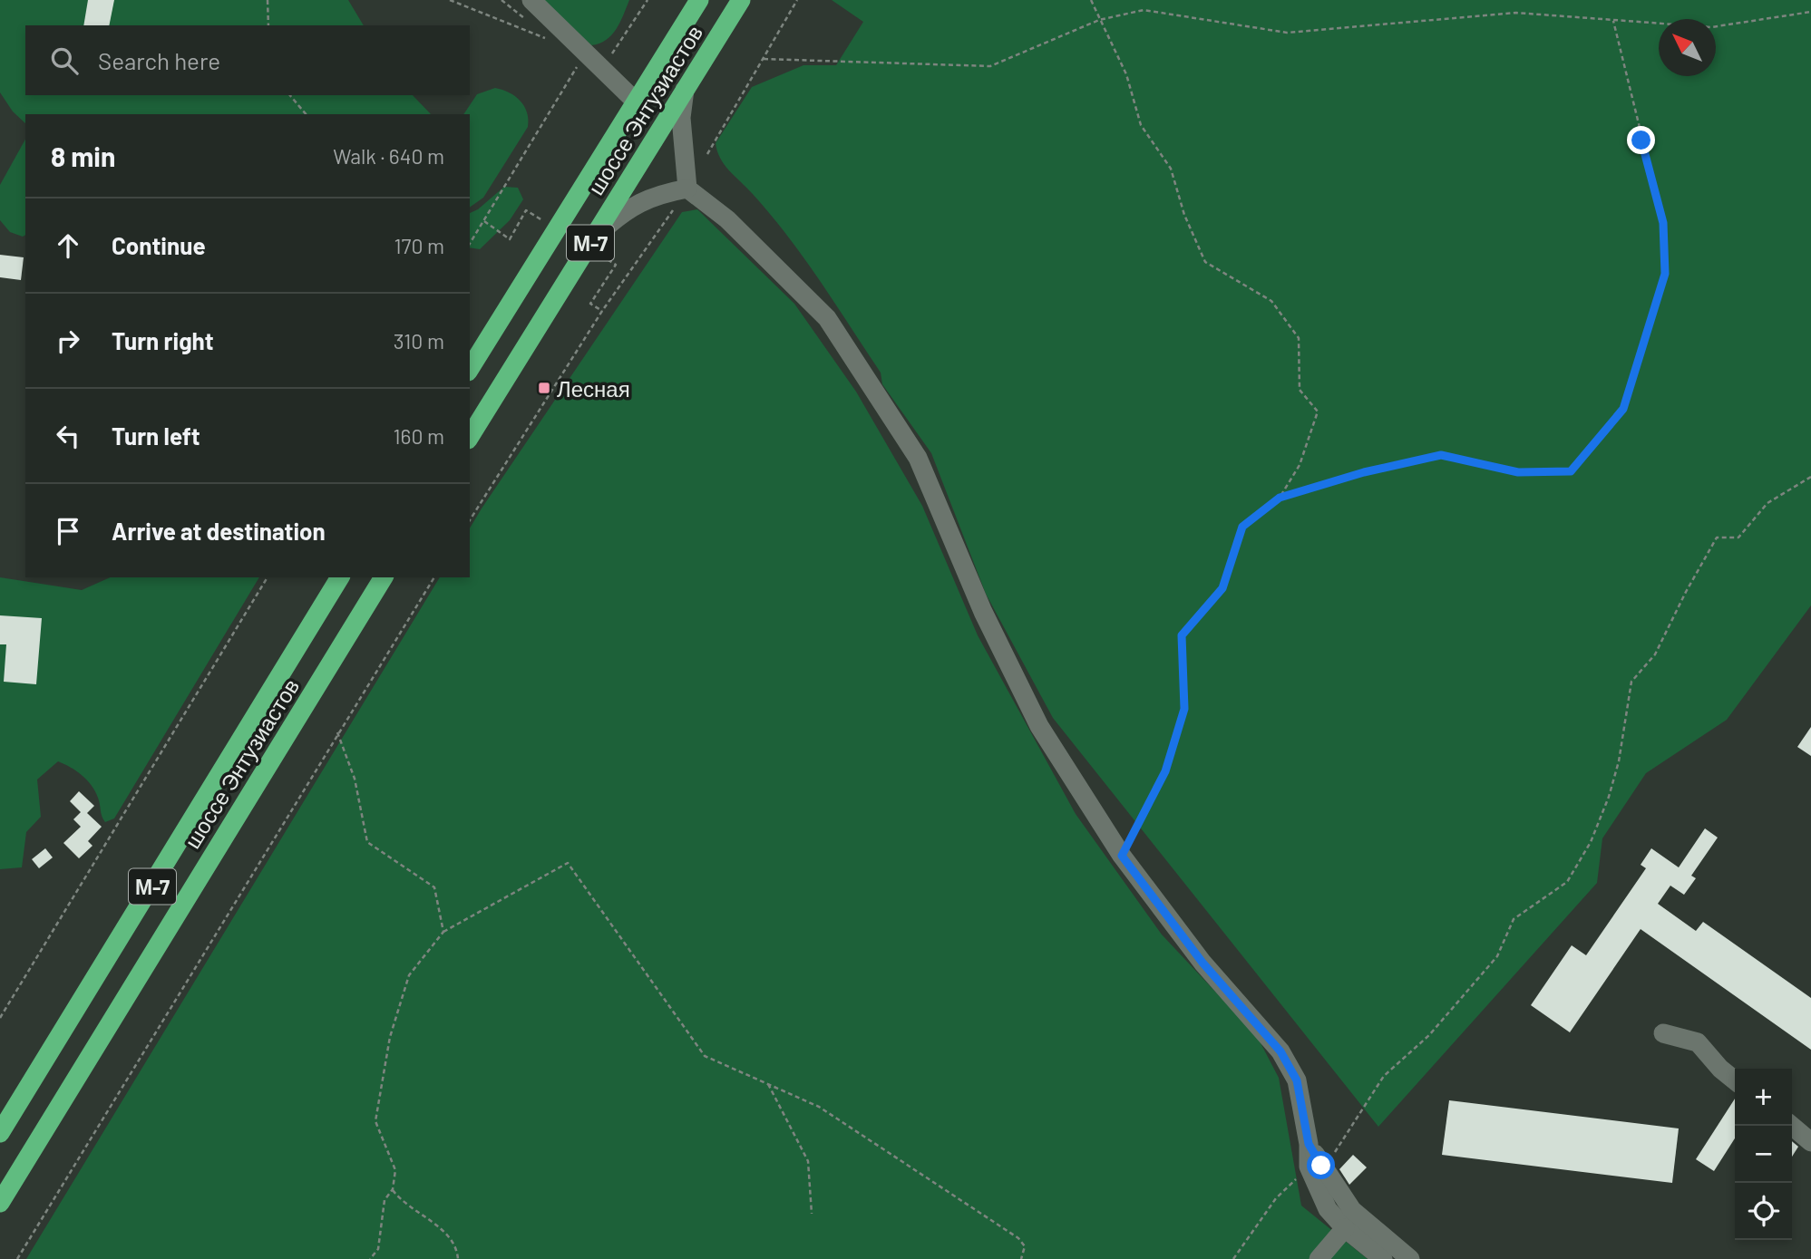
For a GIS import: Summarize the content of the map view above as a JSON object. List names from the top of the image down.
{
  "streets": {
    "highway": ["шоссе Энтузиастов", "М-7"]
  },
  "places": {
    "transit": ["Лесная"]
  },
  "north": "top left",
  "page": {
    "search": "Search here",
    "heading": ["8 min", "Walk · 640 m"],
    "list": [
      ["Continue", "170 m"],
      ["Turn right", "310 m"],
      ["Turn left", "160 m"],
      "Arrive at destination"
    ],
    "map_buttons": ["+", "−"]
  }
}
